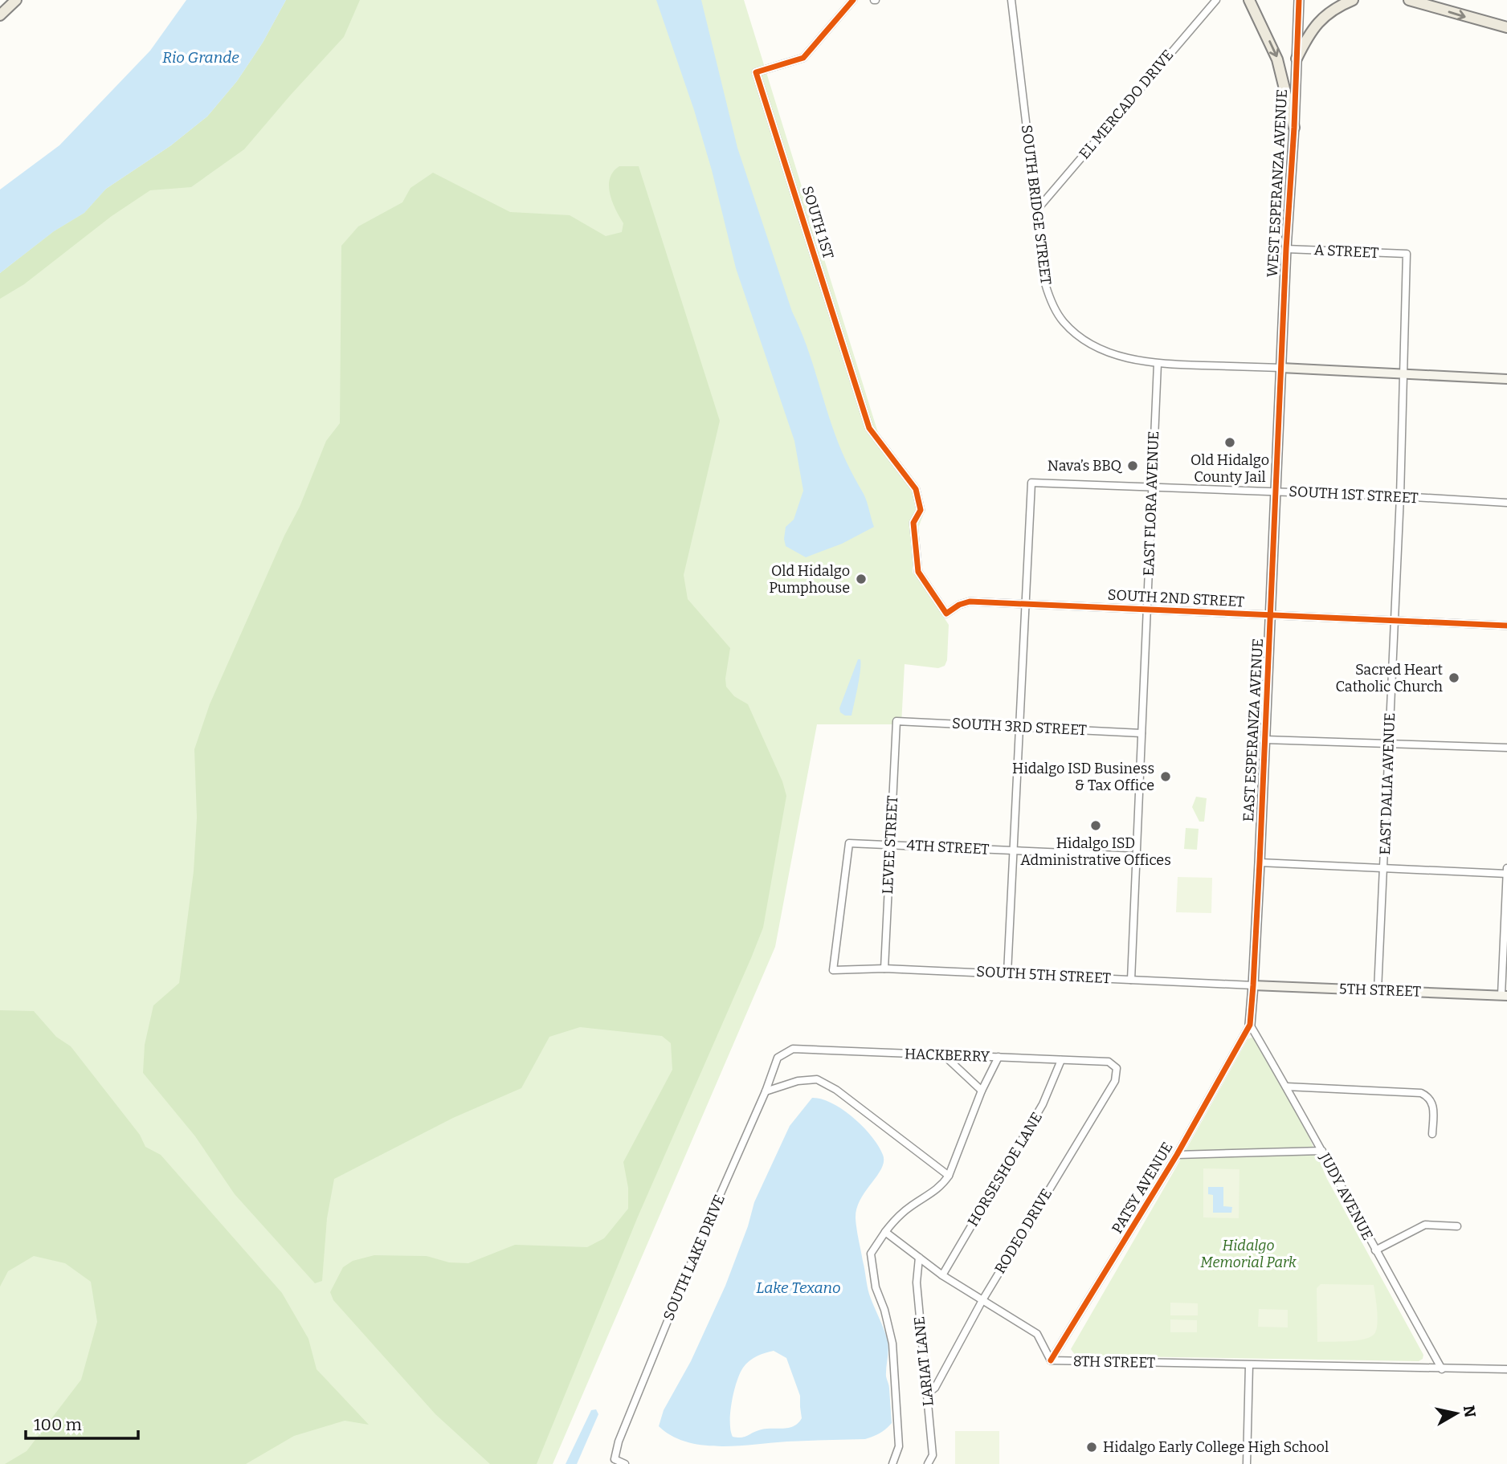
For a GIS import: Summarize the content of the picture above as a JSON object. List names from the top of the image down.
{
  "streets": {
    "street": [
      "EL MERCADO DRIVE",
      "WEST ESPERANZA AVENUE",
      "SOUTH BRIDGE STREET",
      "SOUTH 1ST",
      "A STREET",
      "SOUTH 1ST STREET",
      "EAST FLORA AVENUE",
      "SOUTH 2ND STREET",
      "SOUTH 3RD STREET",
      "EAST ESPERANZA AVENUE",
      "EAST DALIA AVENUE",
      "LEVEE STREET",
      "4TH STREET",
      "SOUTH 5TH STREET",
      "5TH STREET",
      "HACKBERRY",
      "HORSESHOE LANE",
      "PATSY AVENUE",
      "JUDY AVENUE",
      "RODEO DRIVE",
      "SOUTH LAKE DRIVE",
      "LARIAT LANE",
      "8TH STREET"
    ]
  },
  "crossings": [
    ["EL MERCADO DRIVE", "SOUTH BRIDGE STREET"],
    ["WEST ESPERANZA AVENUE", "SOUTH BRIDGE STREET"],
    ["WEST ESPERANZA AVENUE", "A STREET"],
    ["WEST ESPERANZA AVENUE", "EAST ESPERANZA AVENUE"],
    ["SOUTH BRIDGE STREET", "EAST FLORA AVENUE"],
    ["SOUTH BRIDGE STREET", "EAST ESPERANZA AVENUE"],
    ["SOUTH BRIDGE STREET", "EAST DALIA AVENUE"],
    ["SOUTH 1ST", "SOUTH 2ND STREET"],
    ["A STREET", "EAST DALIA AVENUE"],
    ["SOUTH 1ST STREET", "EAST FLORA AVENUE"],
    ["SOUTH 1ST STREET", "SOUTH 2ND STREET"],
    ["SOUTH 1ST STREET", "EAST ESPERANZA AVENUE"],
    ["SOUTH 1ST STREET", "EAST DALIA AVENUE"],
    ["EAST FLORA AVENUE", "SOUTH 2ND STREET"],
    ["EAST FLORA AVENUE", "SOUTH 3RD STREET"],
    ["EAST FLORA AVENUE", "4TH STREET"],
    ["EAST FLORA AVENUE", "SOUTH 5TH STREET"],
    ["SOUTH 2ND STREET", "EAST ESPERANZA AVENUE"],
    ["SOUTH 2ND STREET", "EAST DALIA AVENUE"],
    ["SOUTH 3RD STREET", "LEVEE STREET"],
    ["EAST ESPERANZA AVENUE", "SOUTH 5TH STREET"],
    ["EAST ESPERANZA AVENUE", "5TH STREET"],
    ["EAST ESPERANZA AVENUE", "PATSY AVENUE"],
    ["EAST ESPERANZA AVENUE", "JUDY AVENUE"],
    ["EAST DALIA AVENUE", "5TH STREET"],
    ["LEVEE STREET", "4TH STREET"],
    ["LEVEE STREET", "SOUTH 5TH STREET"],
    ["4TH STREET", "SOUTH 5TH STREET"],
    ["SOUTH 5TH STREET", "5TH STREET"],
    ["HACKBERRY", "HORSESHOE LANE"],
    ["HACKBERRY", "RODEO DRIVE"],
    ["HACKBERRY", "SOUTH LAKE DRIVE"],
    ["PATSY AVENUE", "JUDY AVENUE"],
    ["PATSY AVENUE", "8TH STREET"],
    ["JUDY AVENUE", "8TH STREET"],
    ["RODEO DRIVE", "LARIAT LANE"]
  ],
  "water": ["Rio Grande", "Lake Texano"],
  "parks": ["Hidalgo Memorial Park"],
  "places": [
    "Old Hidalgo County Jail",
    "Nava’s BBQ",
    "Old Hidalgo Pumphouse",
    "Sacred Heart Catholic Church",
    "Hidalgo ISD Business & Tax Office",
    "Hidalgo ISD Administrative Offices",
    "Hidalgo Early College High School"
  ],
  "scale_bar": "100 m",
  "north": "right"
}
